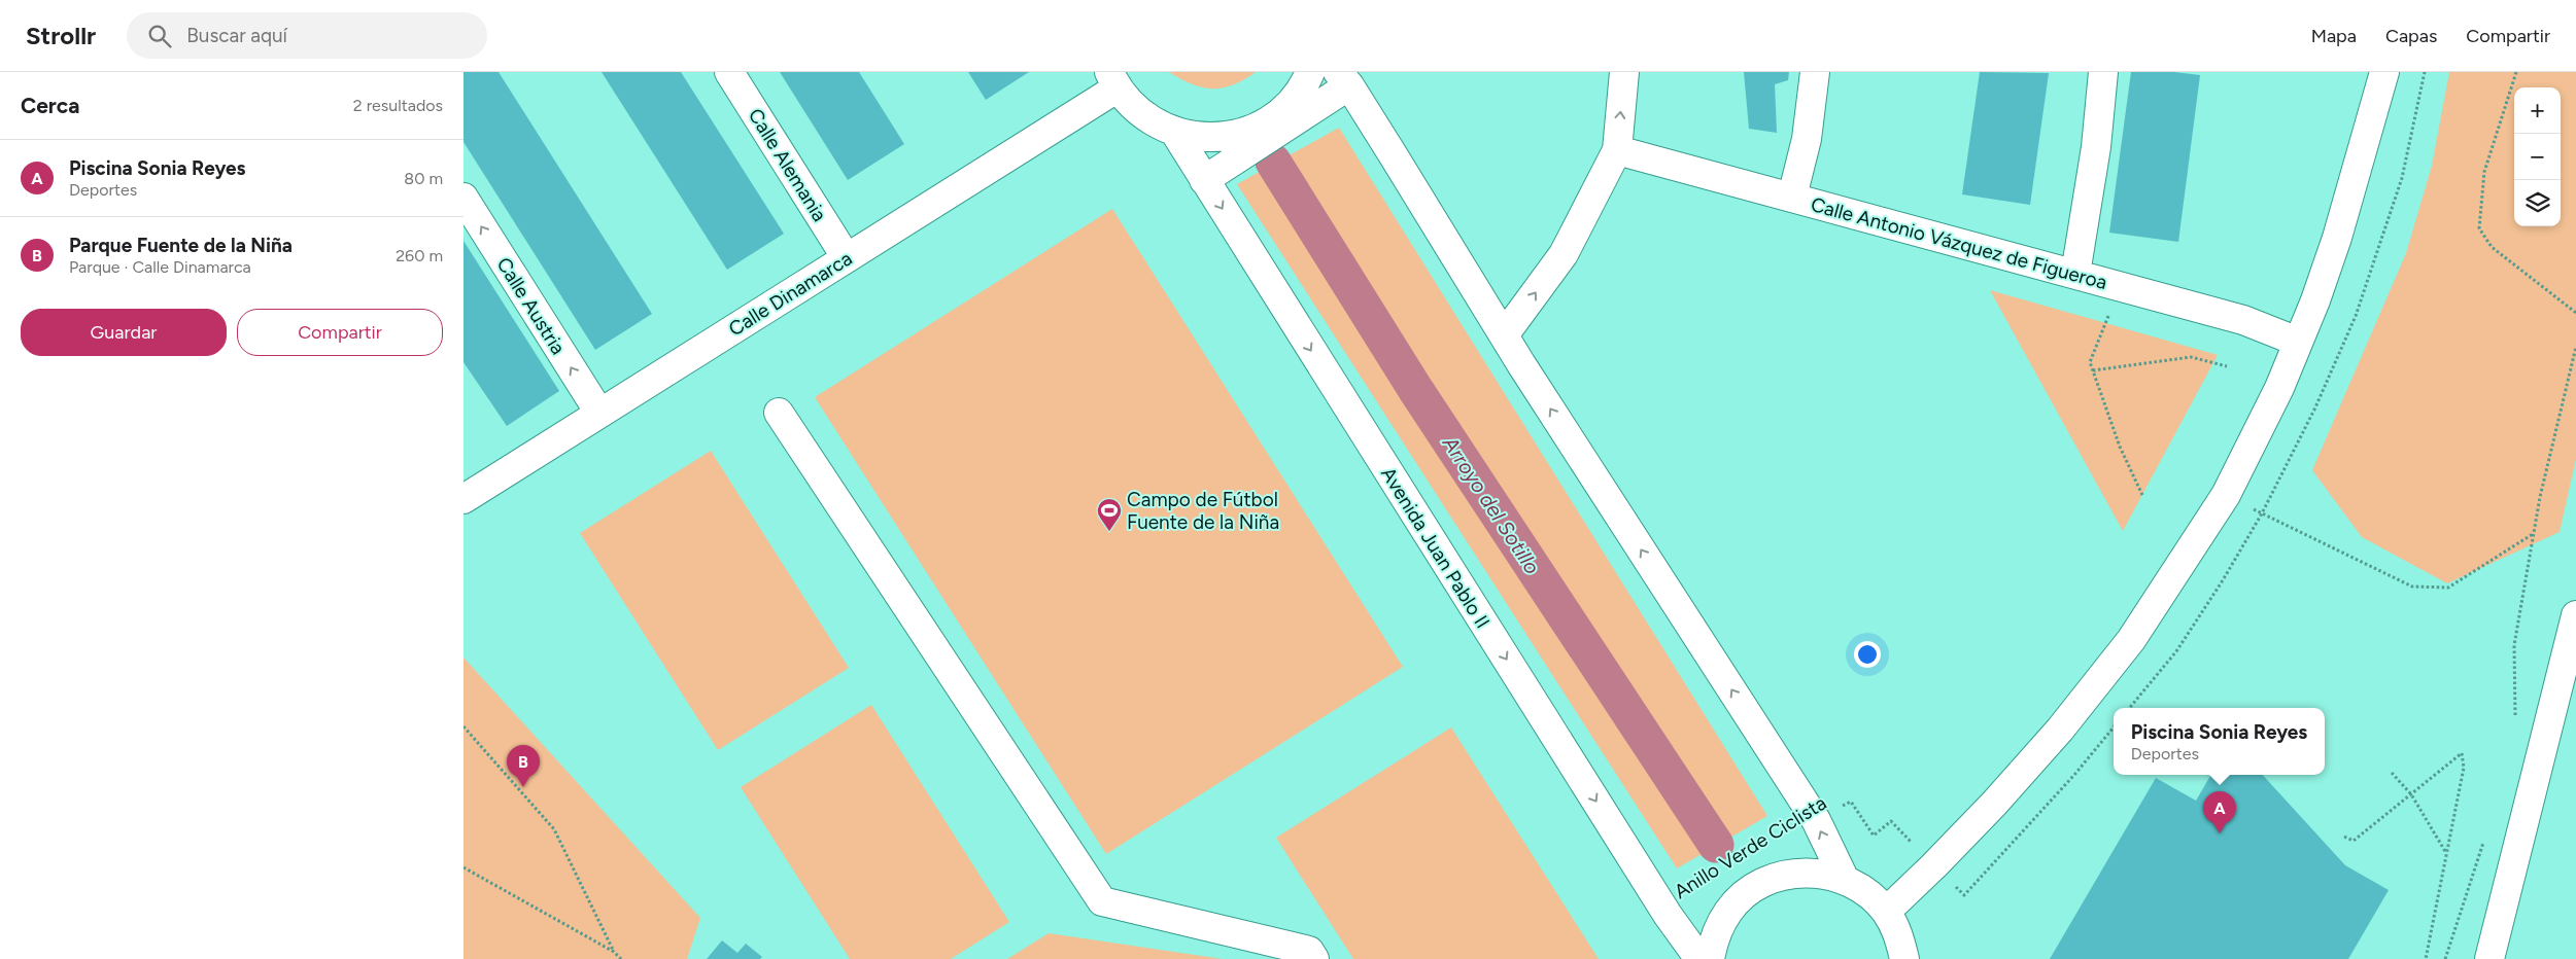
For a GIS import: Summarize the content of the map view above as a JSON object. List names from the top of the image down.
{
  "streets": {
    "street": [
      "Calle Alemania",
      "Calle Antonio Vázquez de Figueroa",
      "Calle Dinamarca",
      "Calle Austria",
      "Avenida Juan Pablo II"
    ],
    "path": ["Anillo Verde Ciclista"]
  },
  "crossings": [
    ["Calle Alemania", "Calle Dinamarca"],
    ["Calle Dinamarca", "Calle Austria"]
  ],
  "one_way": ["Calle Austria"],
  "water": ["Arroyo del Sotillo"],
  "places": {
    "sports": ["Campo de Fútbol Fuente de la Niña"]
  },
  "page": {
    "header": "Strollr",
    "search": "Buscar aquí",
    "nav": ["Mapa", "Capas", "Compartir"],
    "heading": ["Cerca", "2 resultados"],
    "map_buttons": ["+", "−"],
    "list": [
      {
        "mark": "A",
        "name": "Piscina Sonia Reyes",
        "note": "Deportes",
        "value": "80 m"
      },
      {
        "mark": "B",
        "name": "Parque Fuente de la Niña",
        "note": "Parque · Calle Dinamarca",
        "value": "260 m"
      }
    ],
    "buttons": ["Guardar", "Compartir"],
    "popup": ["Piscina Sonia Reyes", "Deportes"],
    "pins": ["B", "A"]
  }
}
